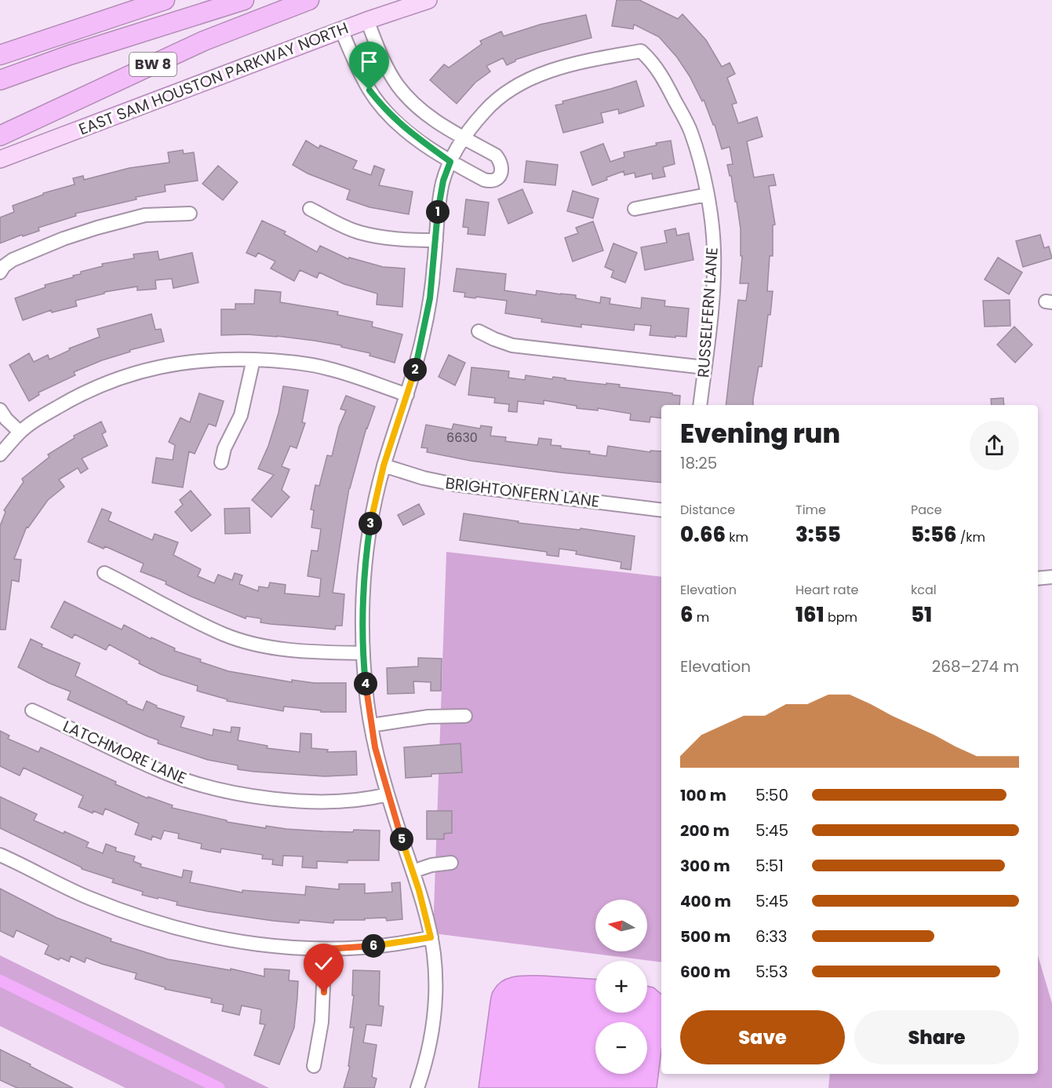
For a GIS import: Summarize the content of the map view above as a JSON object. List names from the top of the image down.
{
  "streets": {
    "highway": ["BW 8"],
    "main road": ["EAST SAM HOUSTON PARKWAY NORTH"],
    "street": ["RUSSELFERN LANE", "BRIGHTONFERN LANE", "LATCHMORE LANE"]
  },
  "house_numbers": ["6630"],
  "north": "left",
  "page": {
    "pins": [
      "1",
      "2",
      "3",
      "4",
      "5",
      "6"
    ],
    "heading": ["Evening run", "18:25"],
    "stats": [
      ["Distance", "0.66 km"],
      ["Time", "3:55"],
      ["Pace", "5:56 /km"],
      ["Elevation", "6 m"],
      ["Heart rate", "161 bpm"],
      ["kcal", "51"]
    ],
    "chart": ["Elevation", "268–274 m"],
    "list": [
      {
        "name": "100 m",
        "note": "5:50"
      },
      {
        "name": "200 m",
        "note": "5:45"
      },
      {
        "name": "300 m",
        "note": "5:51"
      },
      {
        "name": "400 m",
        "note": "5:45"
      },
      {
        "name": "500 m",
        "note": "6:33"
      },
      {
        "name": "600 m",
        "note": "5:53"
      }
    ],
    "map_buttons": ["+", "−"],
    "buttons": ["Save", "Share"]
  }
}
